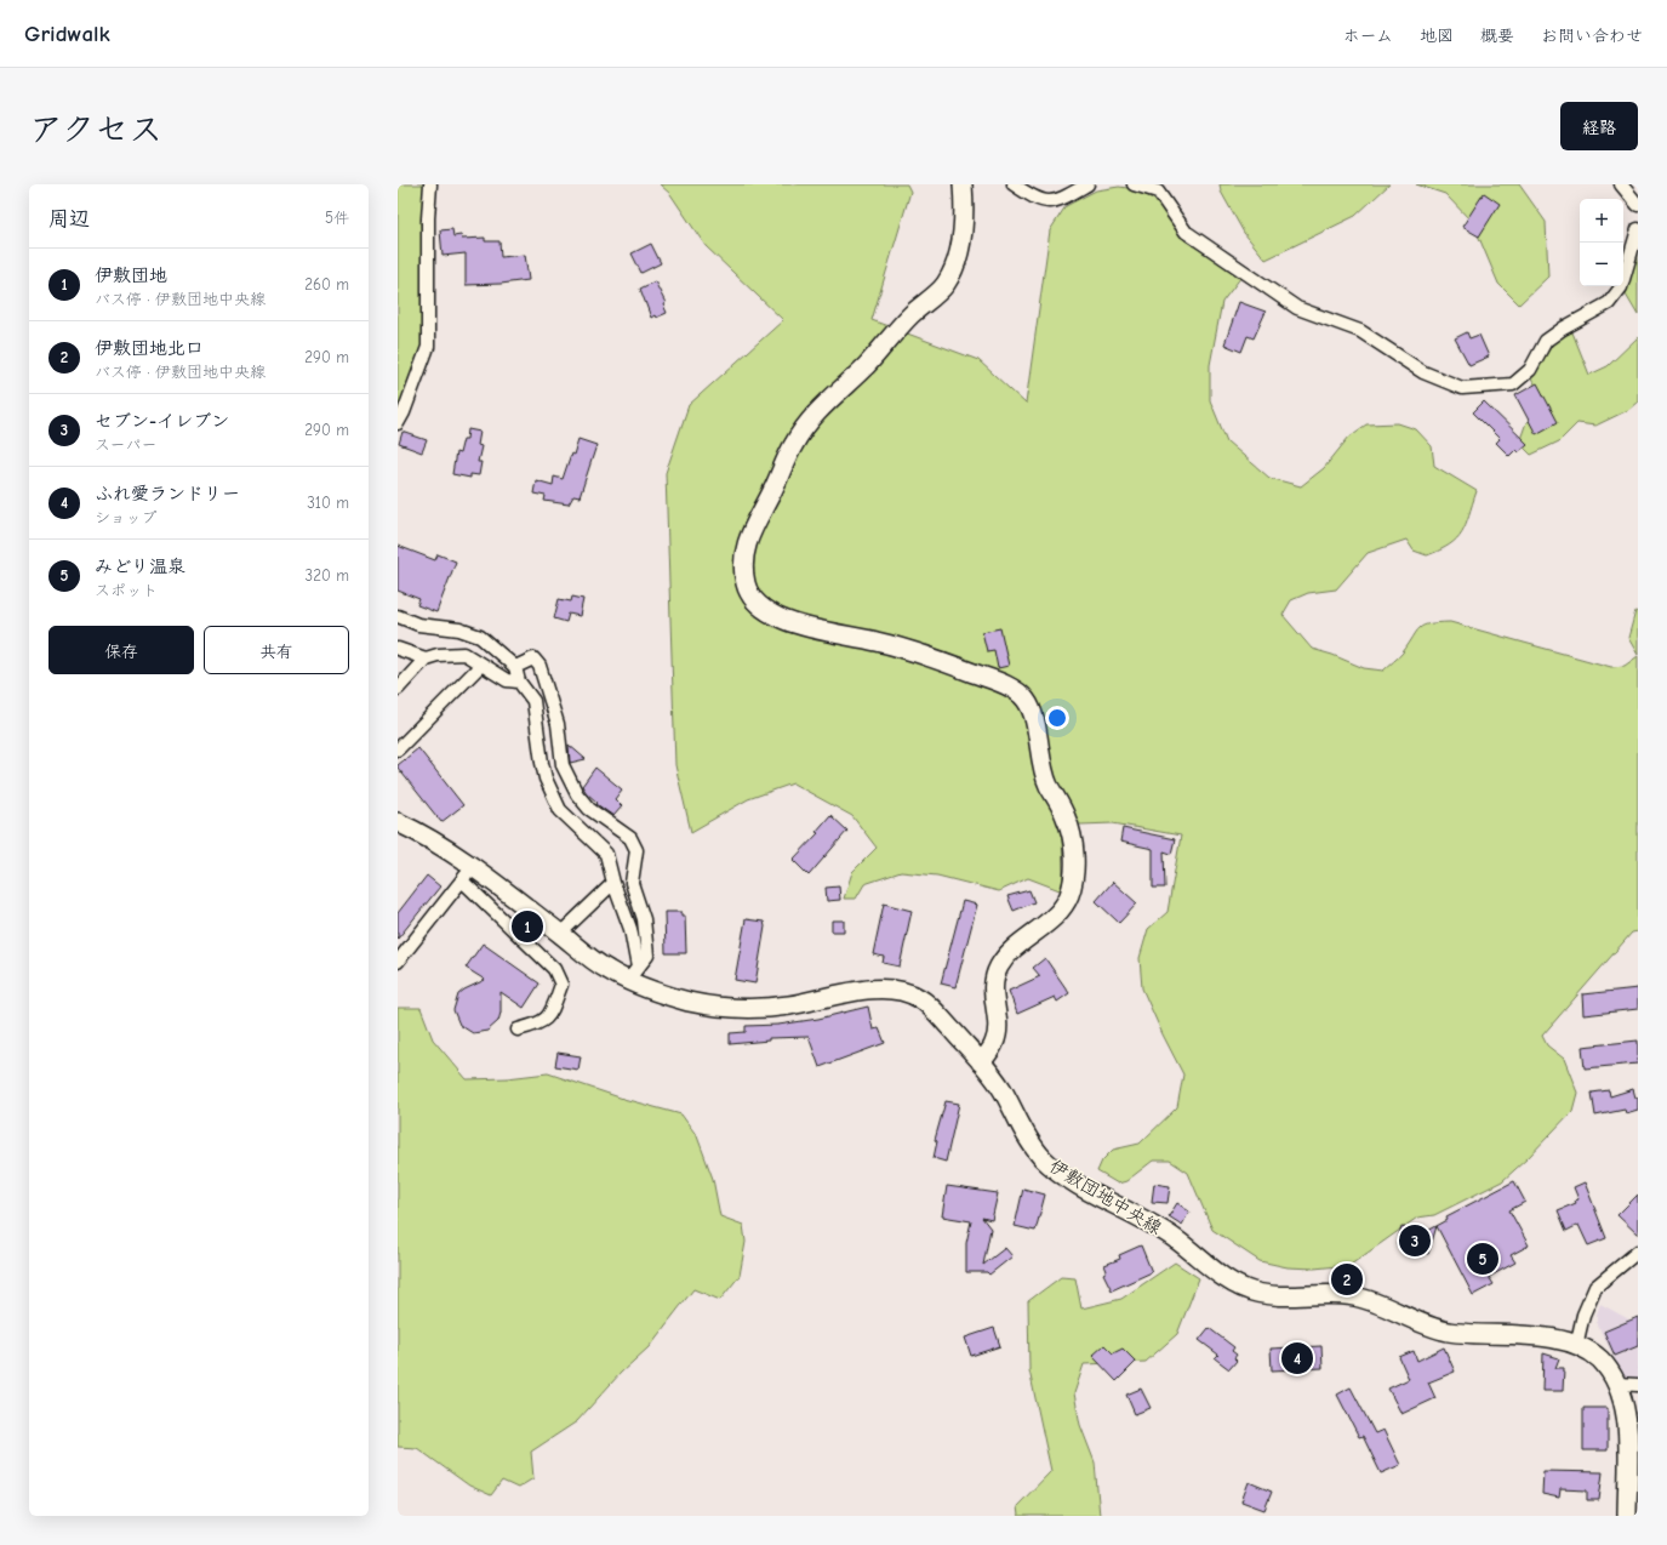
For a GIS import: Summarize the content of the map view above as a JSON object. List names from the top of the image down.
{
  "streets": {
    "street": ["伊敷団地中央線"]
  },
  "page": {
    "header": "Gridwalk",
    "nav": [
      "ホーム",
      "地図",
      "概要",
      "お問い合わせ"
    ],
    "title": "アクセス",
    "buttons": [
      "経路",
      ["保存", "共有"]
    ],
    "heading": ["周辺", "5件"],
    "map_buttons": ["+", "−"],
    "list": [
      {
        "mark": "1",
        "name": "伊敷団地",
        "note": "バス停 · 伊敷団地中央線",
        "value": "260 m"
      },
      {
        "mark": "2",
        "name": "伊敷団地北口",
        "note": "バス停 · 伊敷団地中央線",
        "value": "290 m"
      },
      {
        "mark": "3",
        "name": "セブン-イレブン",
        "note": "スーパー",
        "value": "290 m"
      },
      {
        "mark": "4",
        "name": "ふれ愛ランドリー",
        "note": "ショップ",
        "value": "310 m"
      },
      {
        "mark": "5",
        "name": "みどり温泉",
        "note": "スポット",
        "value": "320 m"
      }
    ],
    "pins": [
      "1",
      "3",
      "5",
      "2",
      "4"
    ]
  }
}
